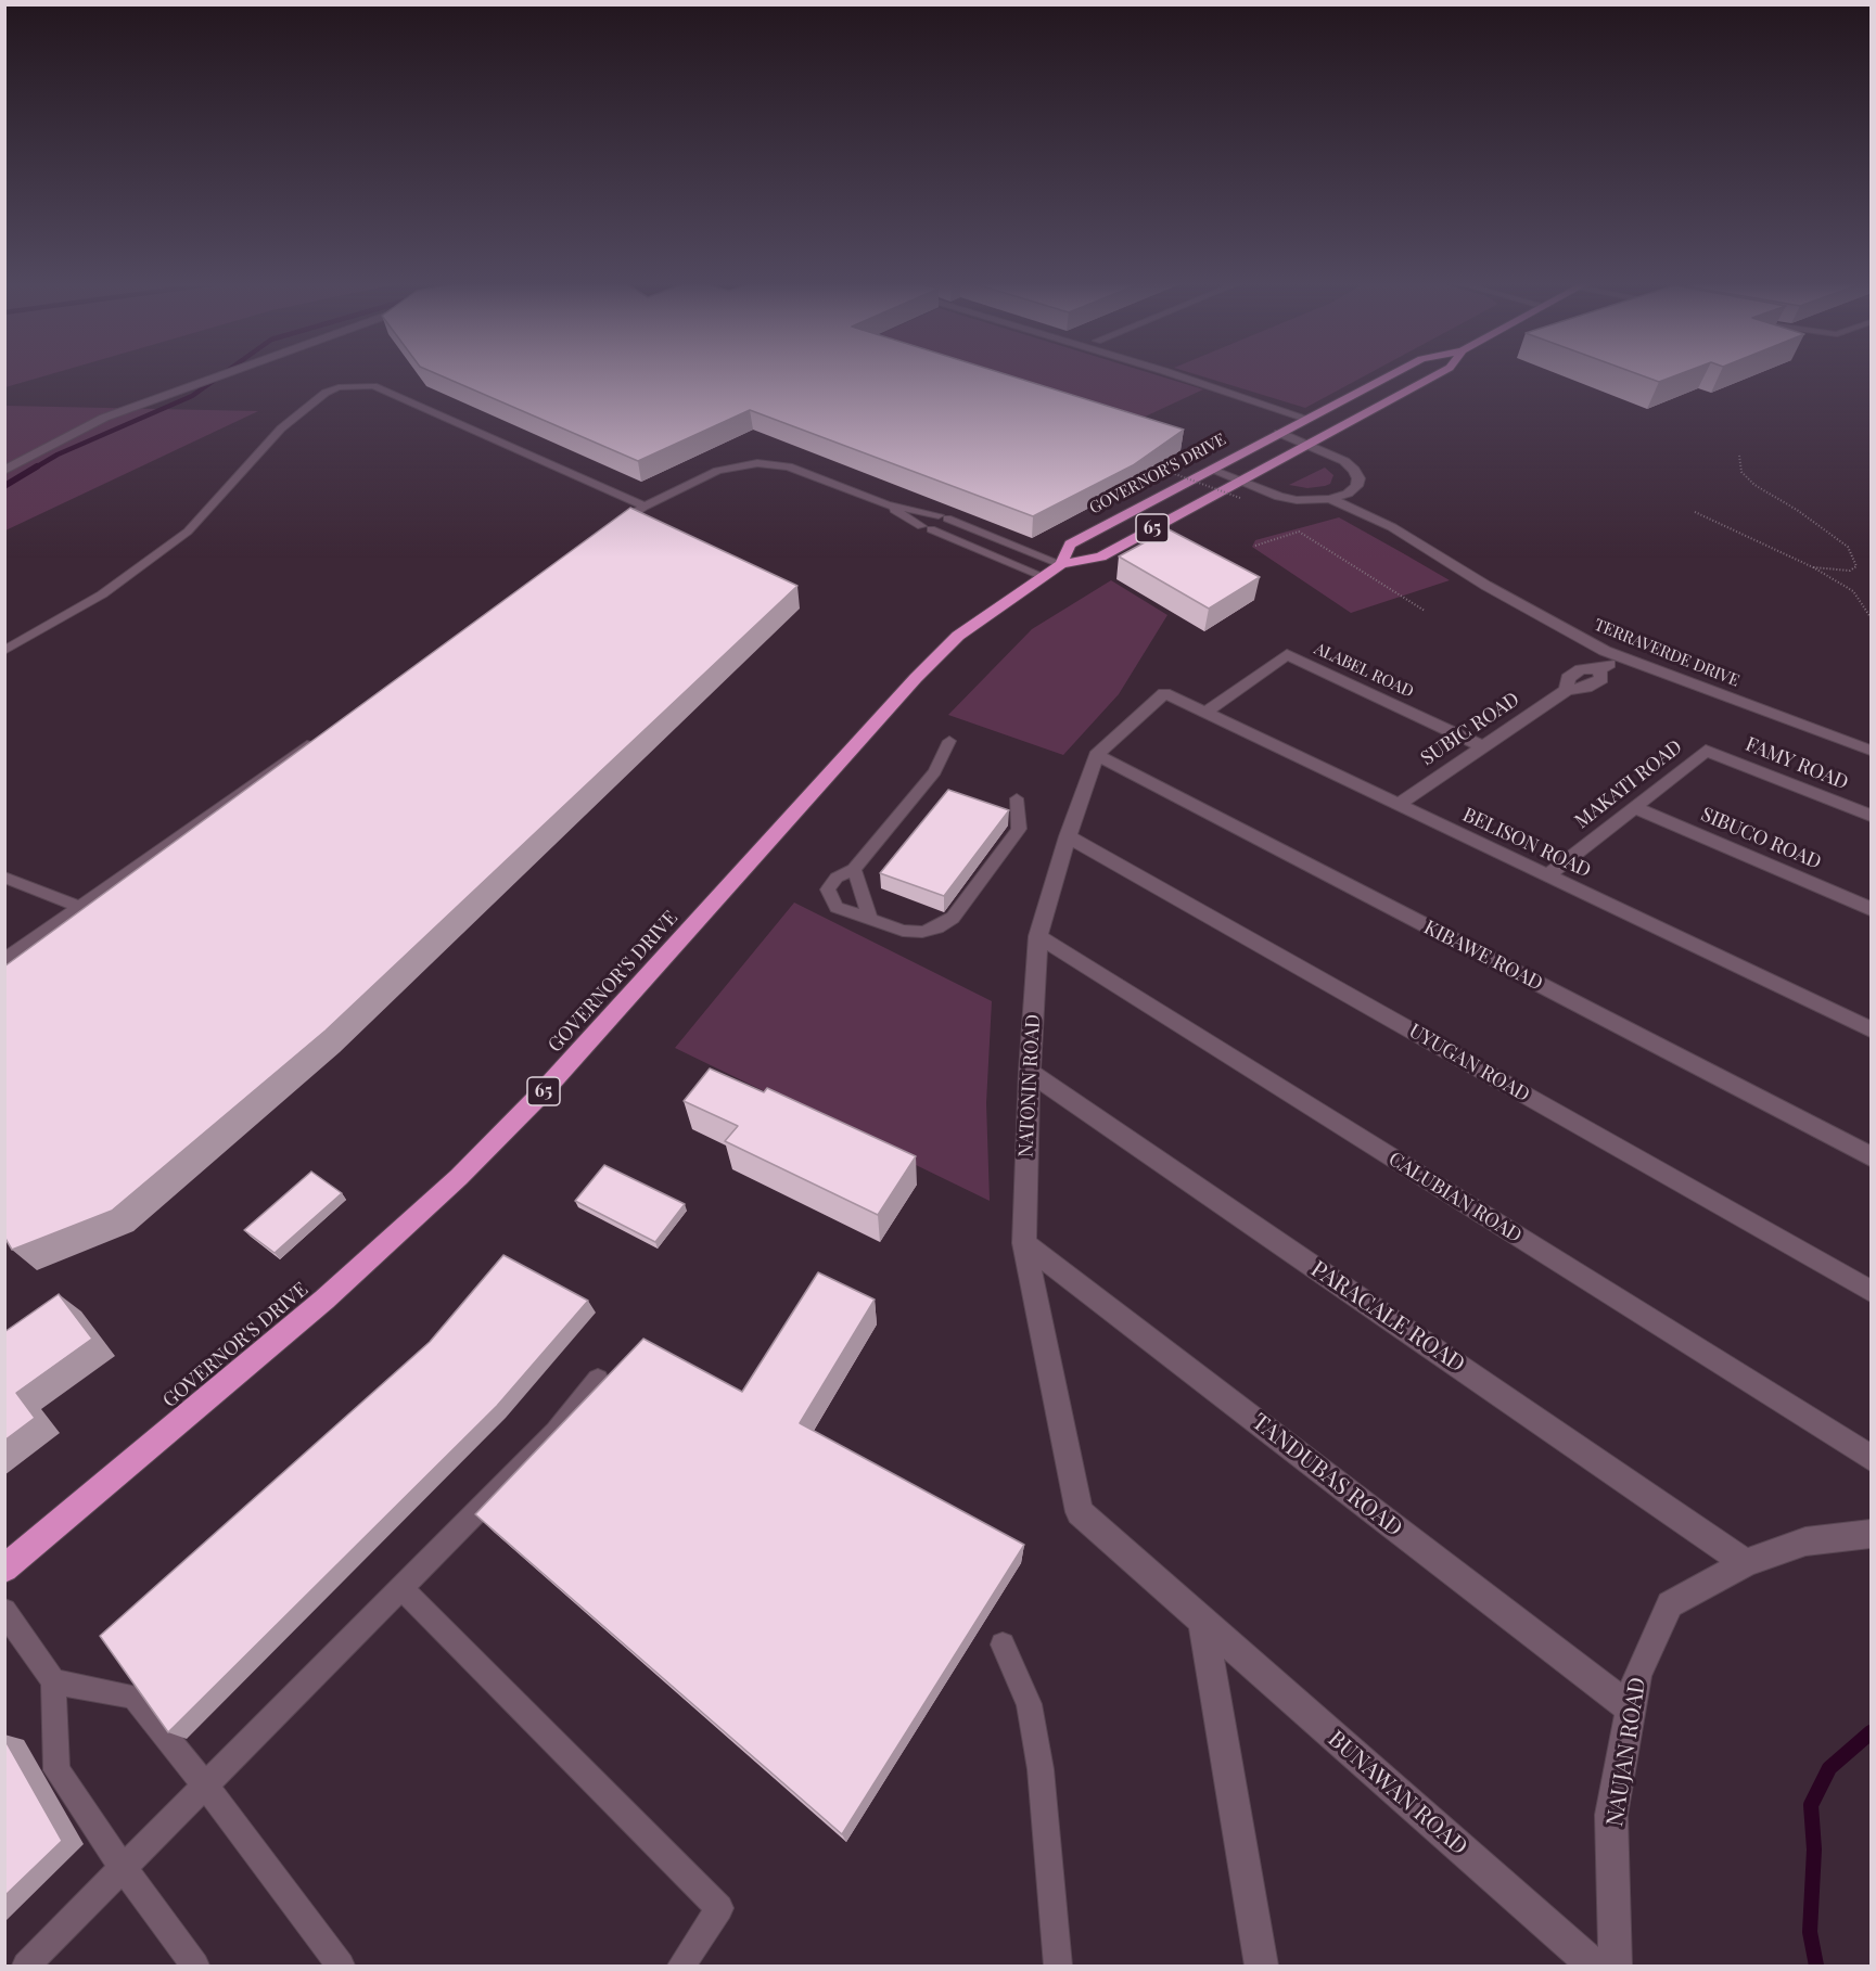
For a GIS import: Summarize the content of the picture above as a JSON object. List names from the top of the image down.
{
  "streets": {
    "highway": ["GOVERNOR'S DRIVE", "65"],
    "street": [
      "TERRAVERDE DRIVE",
      "ALABEL ROAD",
      "SUBIC ROAD",
      "FAMY ROAD",
      "MAKATI ROAD",
      "SIBUCO ROAD",
      "BELISON ROAD",
      "KIBAWE ROAD",
      "UYUGAN ROAD",
      "NATONIN ROAD",
      "CALUBIAN ROAD",
      "PARACALE ROAD",
      "TANDUBAS ROAD",
      "NAUJAN ROAD",
      "BUNAWAN ROAD"
    ]
  },
  "crossings": [
    ["GOVERNOR'S DRIVE", "TERRAVERDE DRIVE"],
    ["TERRAVERDE DRIVE", "SUBIC ROAD"],
    ["ALABEL ROAD", "SUBIC ROAD"],
    ["ALABEL ROAD", "BELISON ROAD"],
    ["SUBIC ROAD", "BELISON ROAD"],
    ["FAMY ROAD", "MAKATI ROAD"],
    ["MAKATI ROAD", "SIBUCO ROAD"],
    ["MAKATI ROAD", "BELISON ROAD"],
    ["BELISON ROAD", "NATONIN ROAD"],
    ["KIBAWE ROAD", "NATONIN ROAD"],
    ["UYUGAN ROAD", "NATONIN ROAD"],
    ["NATONIN ROAD", "CALUBIAN ROAD"],
    ["NATONIN ROAD", "PARACALE ROAD"],
    ["NATONIN ROAD", "TANDUBAS ROAD"],
    ["NATONIN ROAD", "BUNAWAN ROAD"],
    ["PARACALE ROAD", "NAUJAN ROAD"],
    ["TANDUBAS ROAD", "NAUJAN ROAD"]
  ]
}
